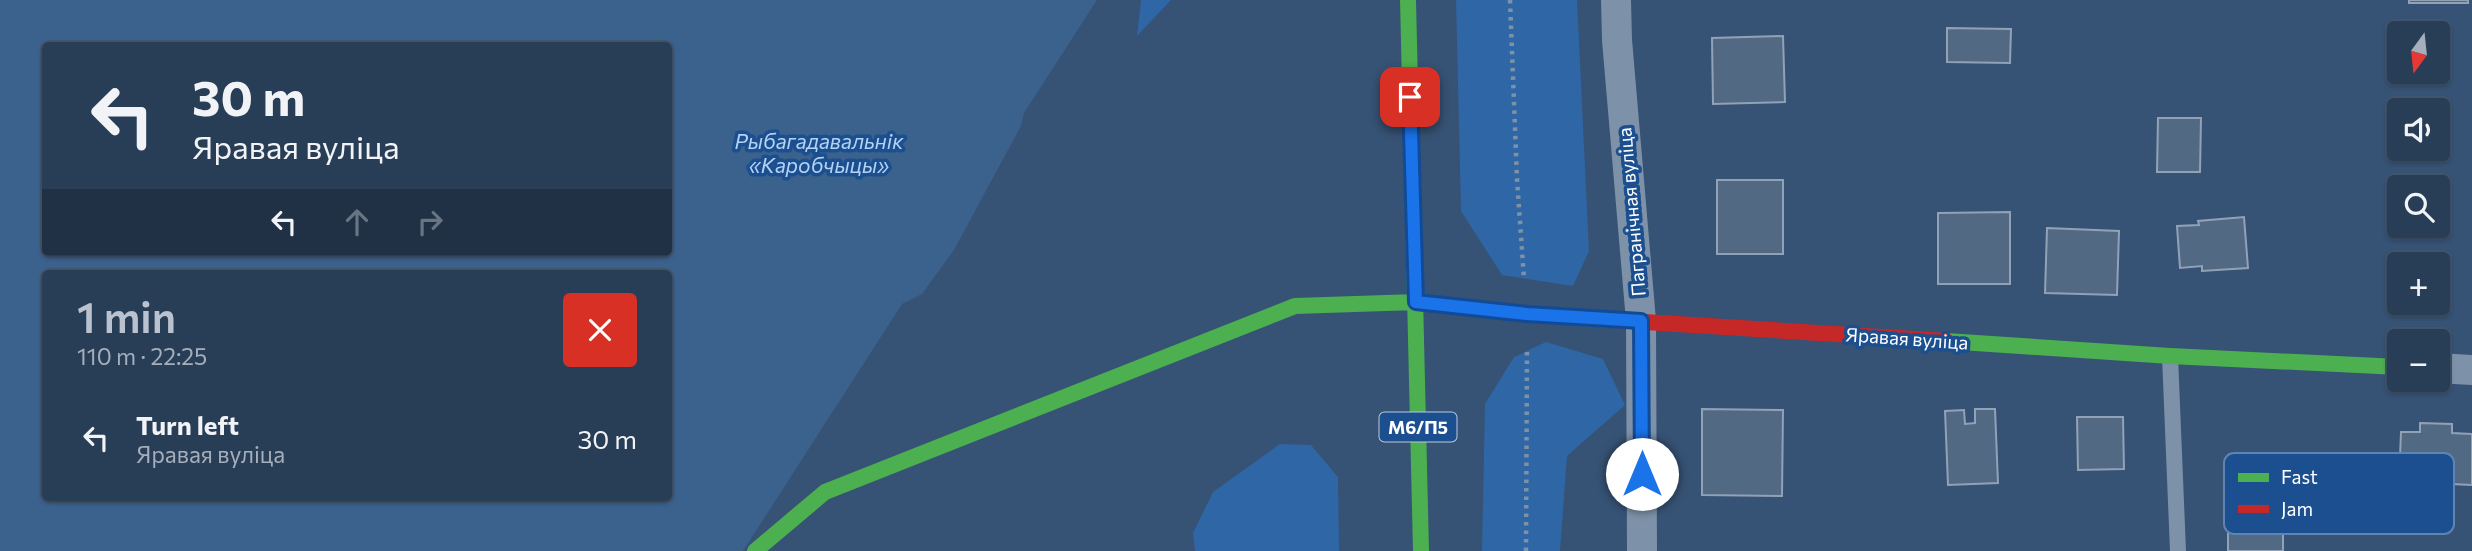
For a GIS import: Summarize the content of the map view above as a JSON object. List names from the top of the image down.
{
  "streets": {
    "street": ["Пагранічная вуліца", "Яравая вуліца", "М6/П5"]
  },
  "crossings": [
    ["Пагранічная вуліца", "Яравая вуліца"],
    ["Яравая вуліца", "М6/П5"]
  ],
  "water": ["Рыбагадавальнік «Каробчыцы»"],
  "legend": ["Fast", "Jam"],
  "north": "bottom",
  "page": {
    "map_buttons": ["+", "−"],
    "turn": ["30 m", "Яравая вуліца"],
    "heading": ["1 min", "110 m · 22:25"],
    "list": [
      {
        "name": "Turn left",
        "note": "Яравая вуліца",
        "value": "30 m"
      }
    ]
  }
}
